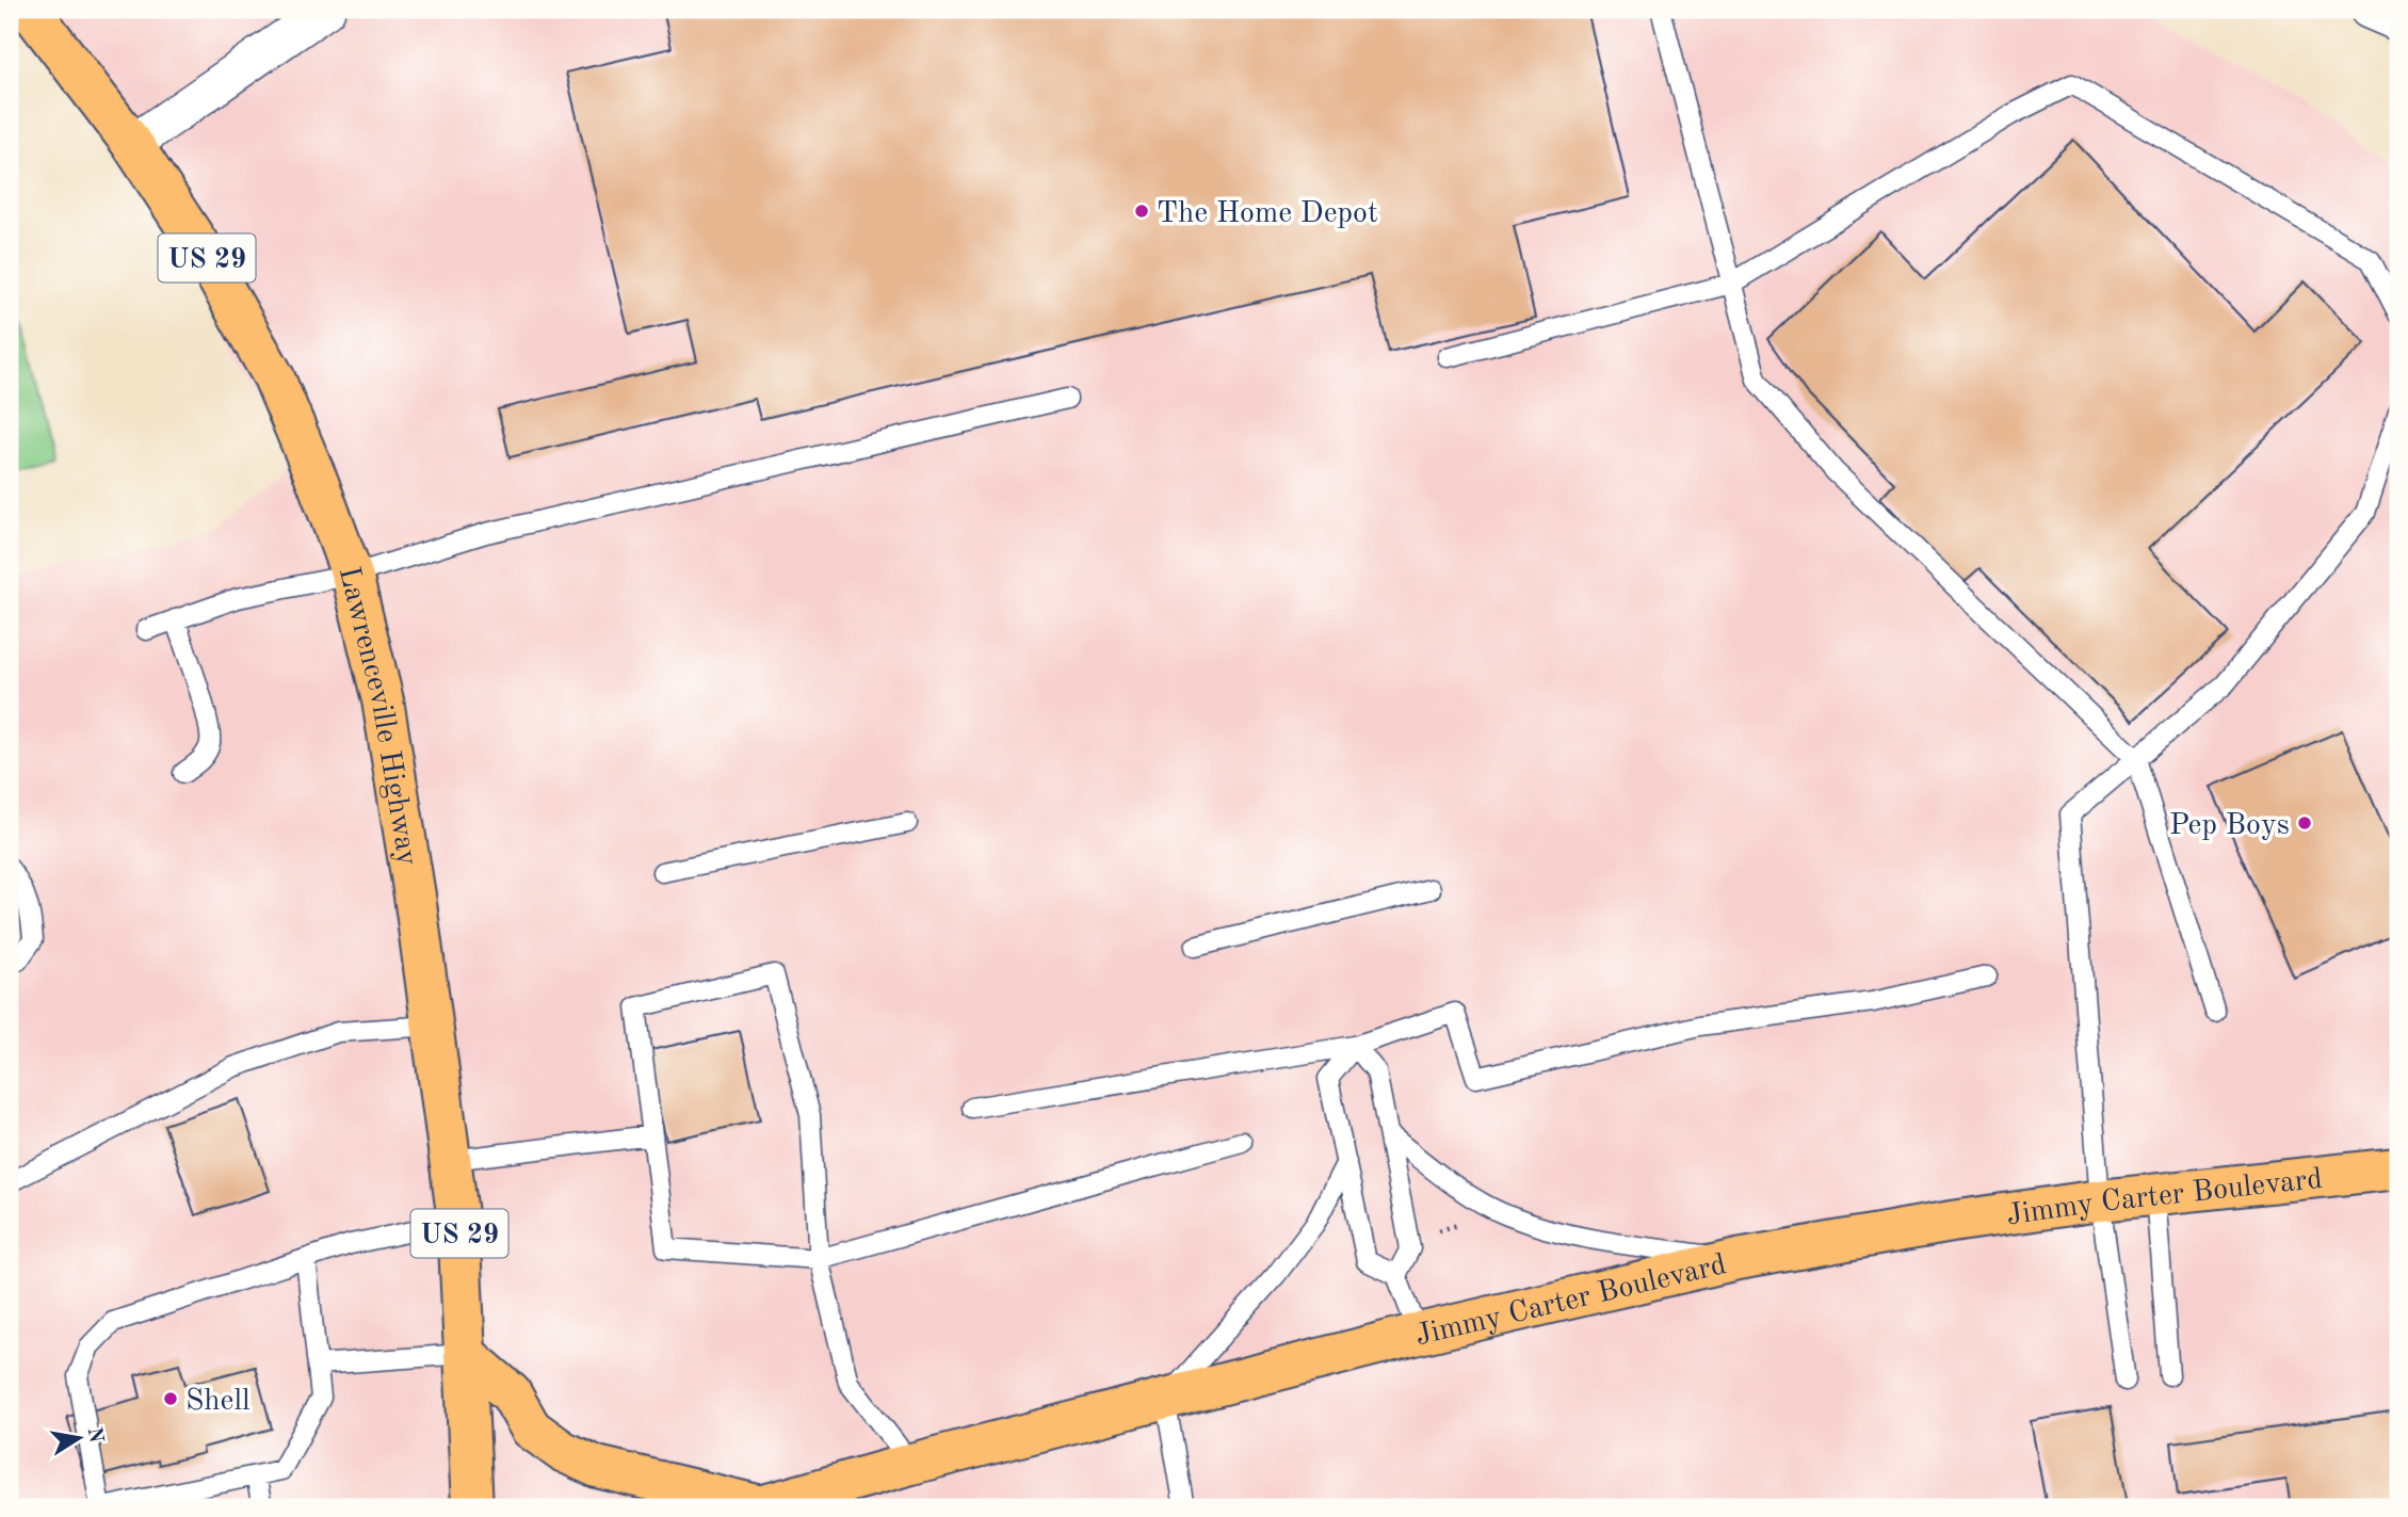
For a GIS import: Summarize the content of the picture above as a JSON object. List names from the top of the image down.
{
  "streets": {
    "main road": ["US 29", "Lawrenceville Highway", "Jimmy Carter Boulevard"]
  },
  "places": ["The Home Depot", "Pep Boys", "Shell"],
  "north": "right"
}
